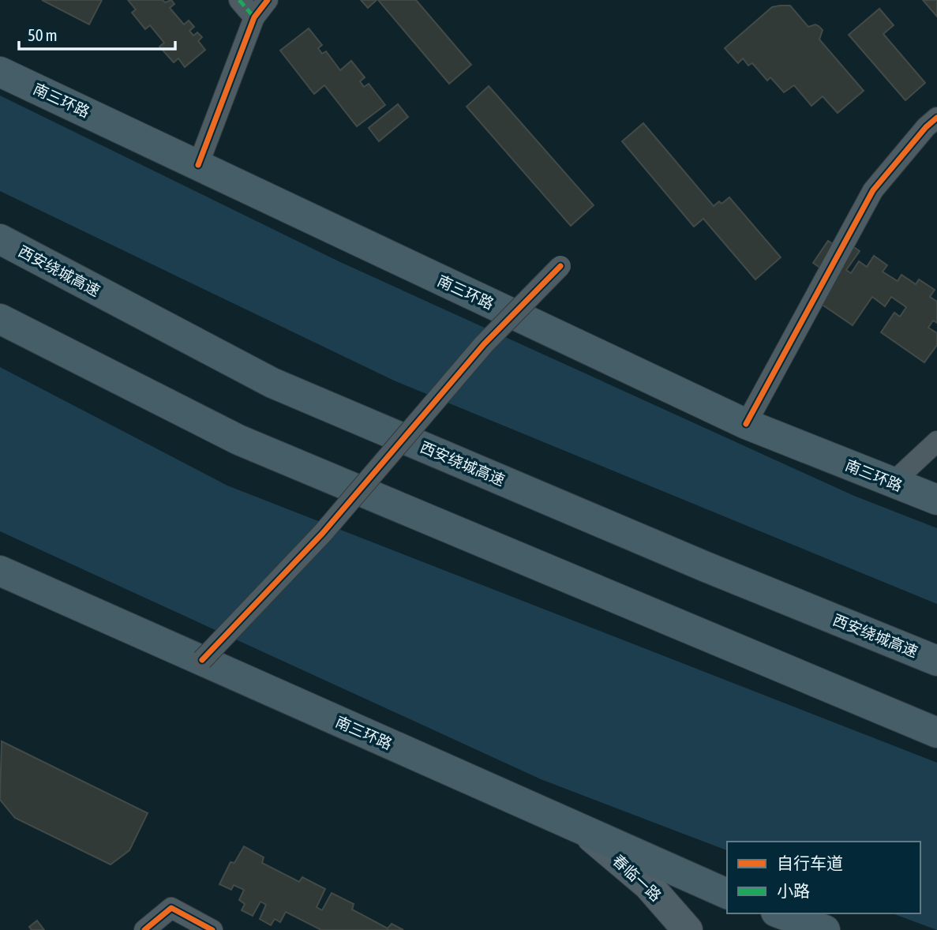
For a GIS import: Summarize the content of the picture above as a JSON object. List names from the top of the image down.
{
  "streets": {
    "highway": ["南三环路", "西安绕城高速"],
    "main road": ["春临一路"]
  },
  "crossings": [
    ["南三环路", "春临一路"]
  ],
  "legend": ["自行车道", "小路"],
  "scale_bar": "50 m"
}
